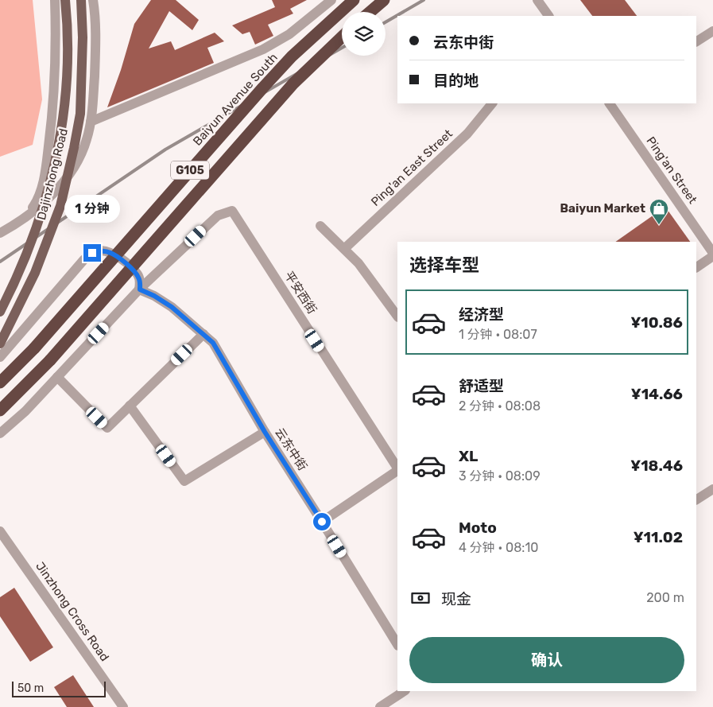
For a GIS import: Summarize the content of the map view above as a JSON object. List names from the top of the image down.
{
  "streets": {
    "highway": ["Baiyun Avenue South", "G105"],
    "main road": ["Dajinzhong Road"],
    "street": [
      "Ping'an East Street",
      "Ping'an Street",
      "平安西街",
      "云东中街",
      "Jinzhong Cross Road"
    ]
  },
  "crossings": [
    ["平安西街", "云东中街"]
  ],
  "places": {
    "shop": ["Baiyun Market"]
  },
  "scale_bar": "50 m",
  "page": {
    "banner": ["云东中街", "目的地"],
    "bubble": "1 分钟",
    "heading": "选择车型",
    "list": [
      {
        "name": "经济型",
        "note": "1 分钟 · 08:07",
        "value": "¥10.86"
      },
      {
        "name": "舒适型",
        "note": "2 分钟 · 08:08",
        "value": "¥14.66"
      },
      {
        "name": "XL",
        "note": "3 分钟 · 08:09",
        "value": "¥18.46"
      },
      {
        "name": "Moto",
        "note": "4 分钟 · 08:10",
        "value": "¥11.02"
      }
    ],
    "pay": ["现金", "200 m"],
    "buttons": "确认",
    "scale": "50 m"
  }
}
